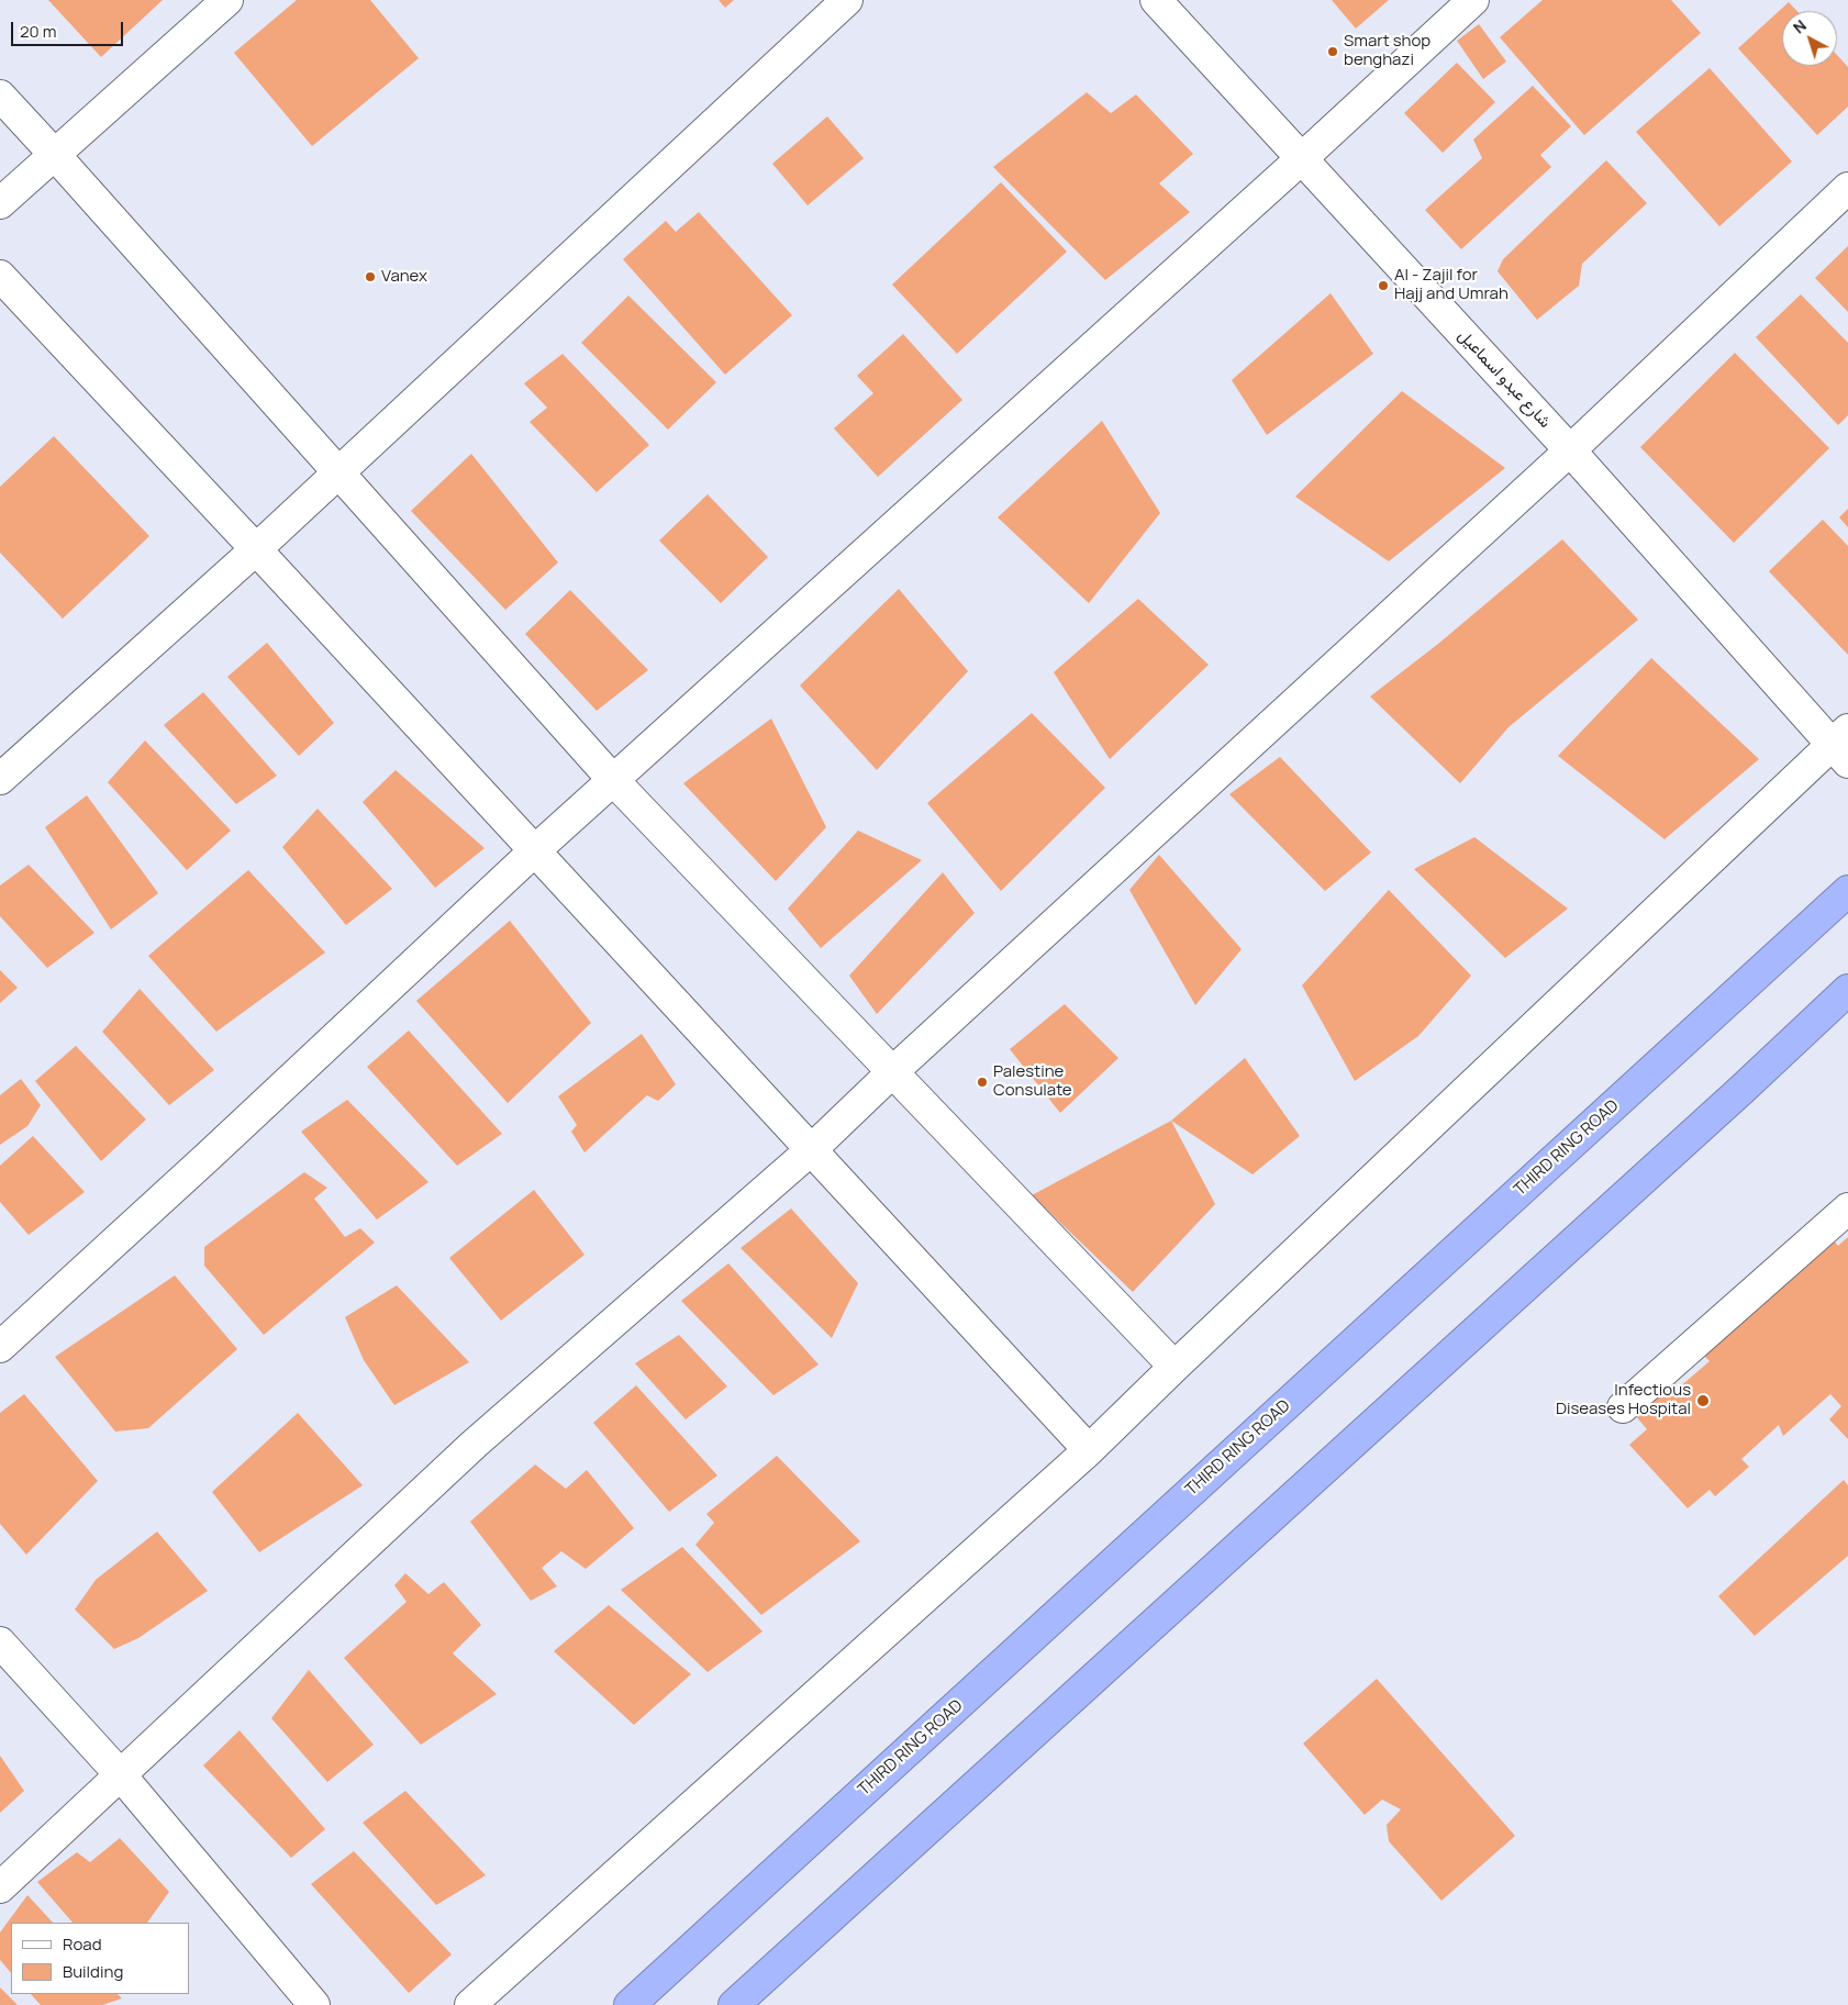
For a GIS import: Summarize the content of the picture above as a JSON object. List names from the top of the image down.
{
  "streets": {
    "highway": ["THIRD RING ROAD"],
    "street": ["شارع عبدو اسماعيل"]
  },
  "places": [
    "Smart shop benghazi",
    "Vanex",
    "Al - Zajil for Hajj and Umrah",
    "Palestine Consulate",
    "Infectious Diseases Hospital"
  ],
  "legend": ["Road", "Building"],
  "scale_bar": "20 m",
  "north": "top left"
}
